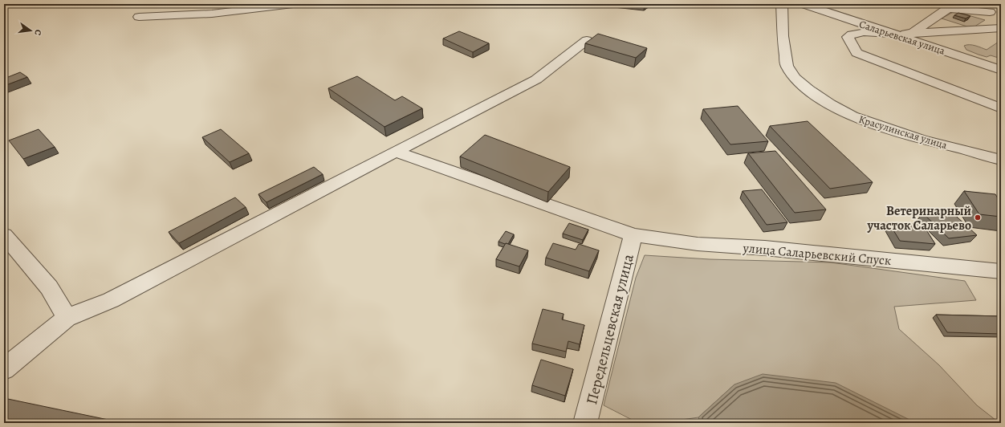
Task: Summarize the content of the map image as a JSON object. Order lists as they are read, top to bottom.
{
  "streets": {
    "street": [
      "Саларьевская улица",
      "Красулинская улица",
      "улица Саларьевский Спуск",
      "Передельцевская улица"
    ]
  },
  "crossings": [
    ["улица Саларьевский Спуск", "Передельцевская улица"]
  ],
  "places": ["Ветеринарный участок Саларьево"],
  "north": "right"
}
